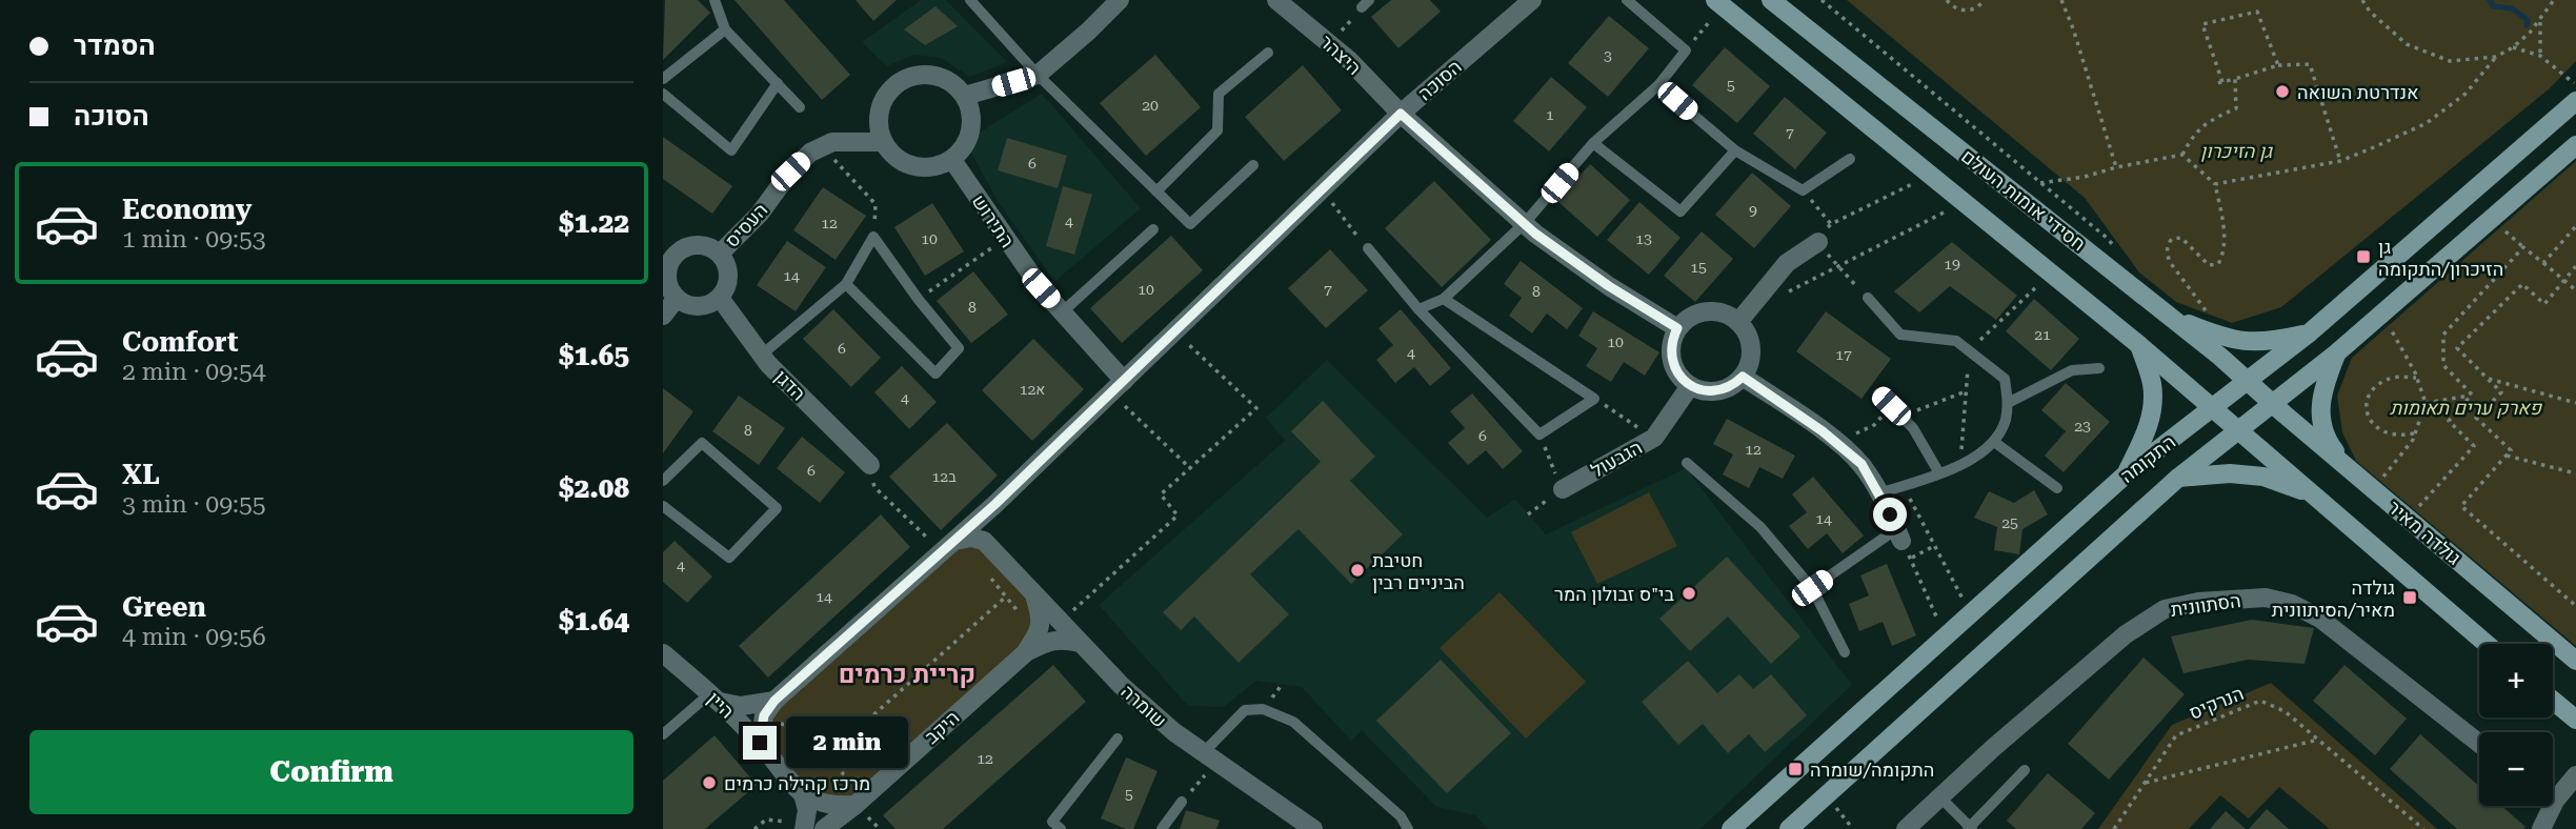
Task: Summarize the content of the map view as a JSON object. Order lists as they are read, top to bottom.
{
  "streets": {
    "street": [
      "היצהר",
      "הסוכה",
      "חסידי אומות העולם",
      "התירוש",
      "העסיס",
      "הדגן",
      "הגבעול",
      "התקומה",
      "גולדה מאיר",
      "הסתוונית",
      "היין",
      "שומרה",
      "היקב"
    ],
    "path": ["הנרקיס"]
  },
  "crossings": [
    ["היצהר", "הסוכה"],
    ["היצהר", "הגבעול"],
    ["הסוכה", "התירוש"],
    ["הסוכה", "היין"],
    ["הסוכה", "שומרה"],
    ["חסידי אומות העולם", "התקומה"],
    ["חסידי אומות העולם", "גולדה מאיר"],
    ["העסיס", "הדגן"],
    ["התקומה", "גולדה מאיר"],
    ["היין", "היקב"],
    ["שומרה", "היקב"]
  ],
  "districts": ["קריית כרמים"],
  "parks": ["גן הזיכרון", "פארק ערים תאומות"],
  "places": {
    "other": [
      "אנדרטת השואה",
      "חטיבת הביניים רבין",
      "בי\"ס זבולון המר",
      "מרכז קהילה כרמים"
    ],
    "transit": ["גן הזיכרון/התקומה", "גולדה מאיר/הסיתוונית", "התקומה/שומרה"]
  },
  "house_numbers": [
    "3",
    "5",
    "20",
    "1",
    "7",
    "6",
    "9",
    "4",
    "12",
    "10",
    "13",
    "19",
    "15",
    "14",
    "10",
    "7",
    "8",
    "8",
    "21",
    "10",
    "6",
    "4",
    "17",
    "12א",
    "4",
    "23",
    "8",
    "6",
    "12",
    "6",
    "12ב",
    "14",
    "25",
    "4",
    "14",
    "12",
    "5"
  ],
  "page": {
    "banner": ["הסמדר", "הסוכה"],
    "list": [
      {
        "name": "Economy",
        "note": "1 min · 09:53",
        "value": "$1.22"
      },
      {
        "name": "Comfort",
        "note": "2 min · 09:54",
        "value": "$1.65"
      },
      {
        "name": "XL",
        "note": "3 min · 09:55",
        "value": "$2.08"
      },
      {
        "name": "Green",
        "note": "4 min · 09:56",
        "value": "$1.64"
      }
    ],
    "map_buttons": ["+", "−"],
    "buttons": "Confirm",
    "bubble": "2 min"
  }
}
